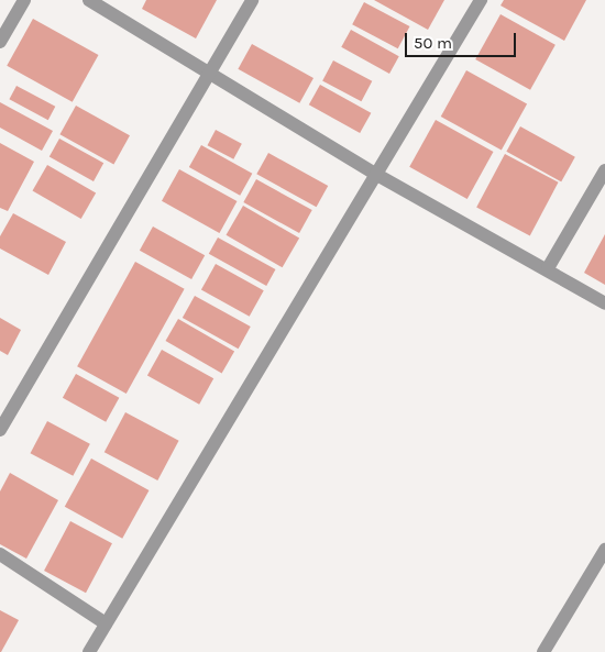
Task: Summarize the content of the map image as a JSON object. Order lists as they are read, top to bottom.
{
  "scale_bar": "50 m"
}
